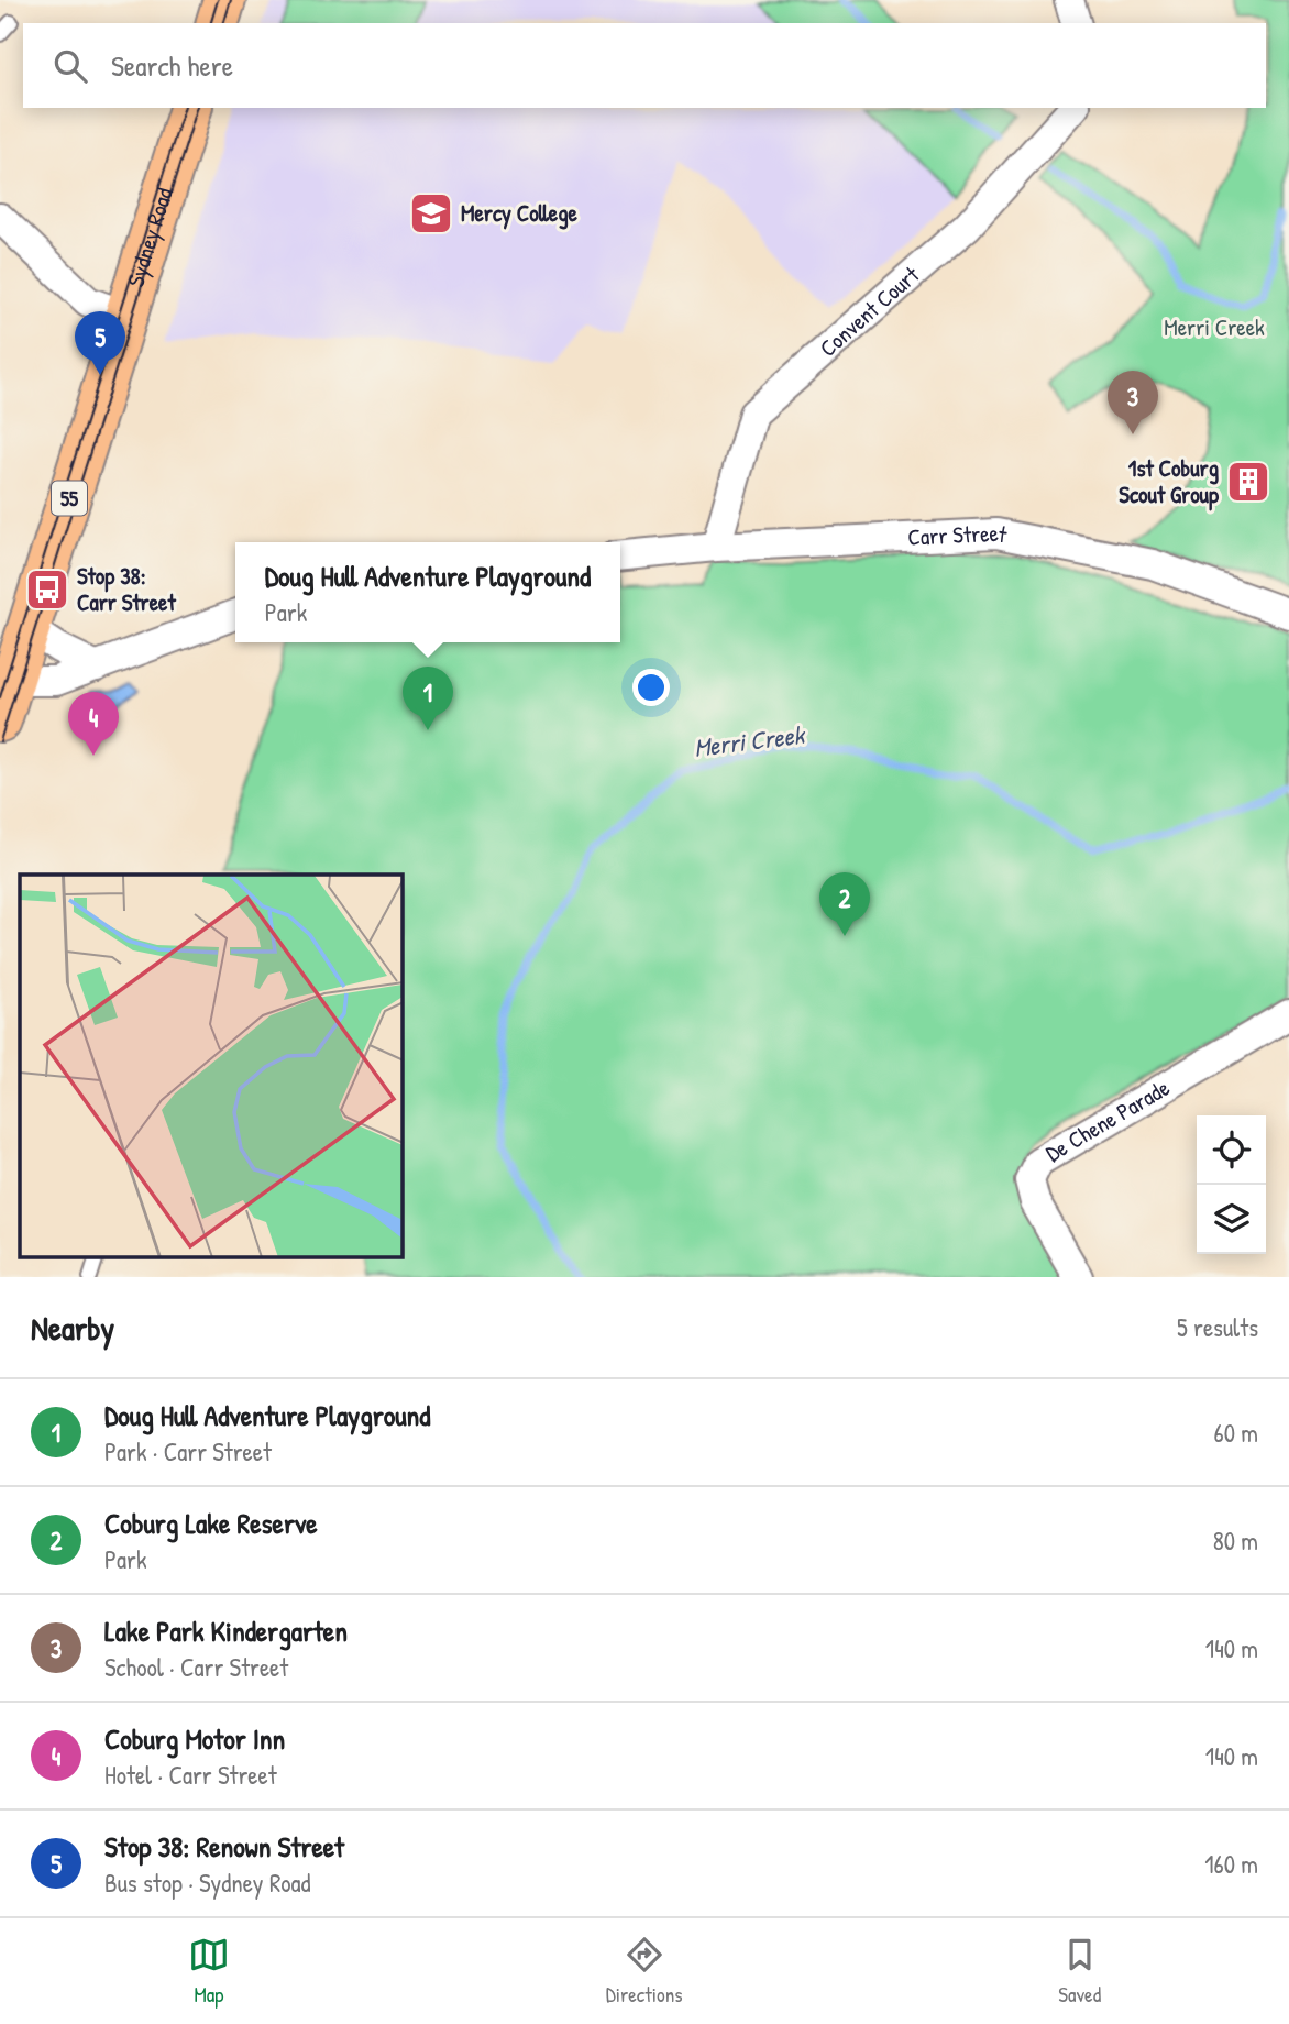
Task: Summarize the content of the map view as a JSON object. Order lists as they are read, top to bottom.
{
  "streets": {
    "highway": ["Sydney Road", "55"],
    "street": ["Convent Court", "Carr Street", "De Chene Parade"]
  },
  "crossings": [
    ["Convent Court", "Carr Street"]
  ],
  "water": ["Merri Creek"],
  "parks": ["Merri Creek"],
  "places": {
    "school or university": ["Mercy College"],
    "building": ["1st Coburg Scout Group"],
    "bus stop": ["Stop 38: Carr Street"]
  },
  "page": {
    "search": "Search here",
    "pins": [
      "5",
      "3",
      "1",
      "4",
      "2"
    ],
    "popup": ["Doug Hull Adventure Playground", "Park"],
    "heading": ["Nearby", "5 results"],
    "list": [
      {
        "mark": "1",
        "name": "Doug Hull Adventure Playground",
        "note": "Park · Carr Street",
        "value": "60 m"
      },
      {
        "mark": "2",
        "name": "Coburg Lake Reserve",
        "note": "Park",
        "value": "80 m"
      },
      {
        "mark": "3",
        "name": "Lake Park Kindergarten",
        "note": "School · Carr Street",
        "value": "140 m"
      },
      {
        "mark": "4",
        "name": "Coburg Motor Inn",
        "note": "Hotel · Carr Street",
        "value": "140 m"
      },
      {
        "mark": "5",
        "name": "Stop 38: Renown Street",
        "note": "Bus stop · Sydney Road",
        "value": "160 m"
      }
    ],
    "nav": ["Map", "Directions", "Saved"]
  }
}
